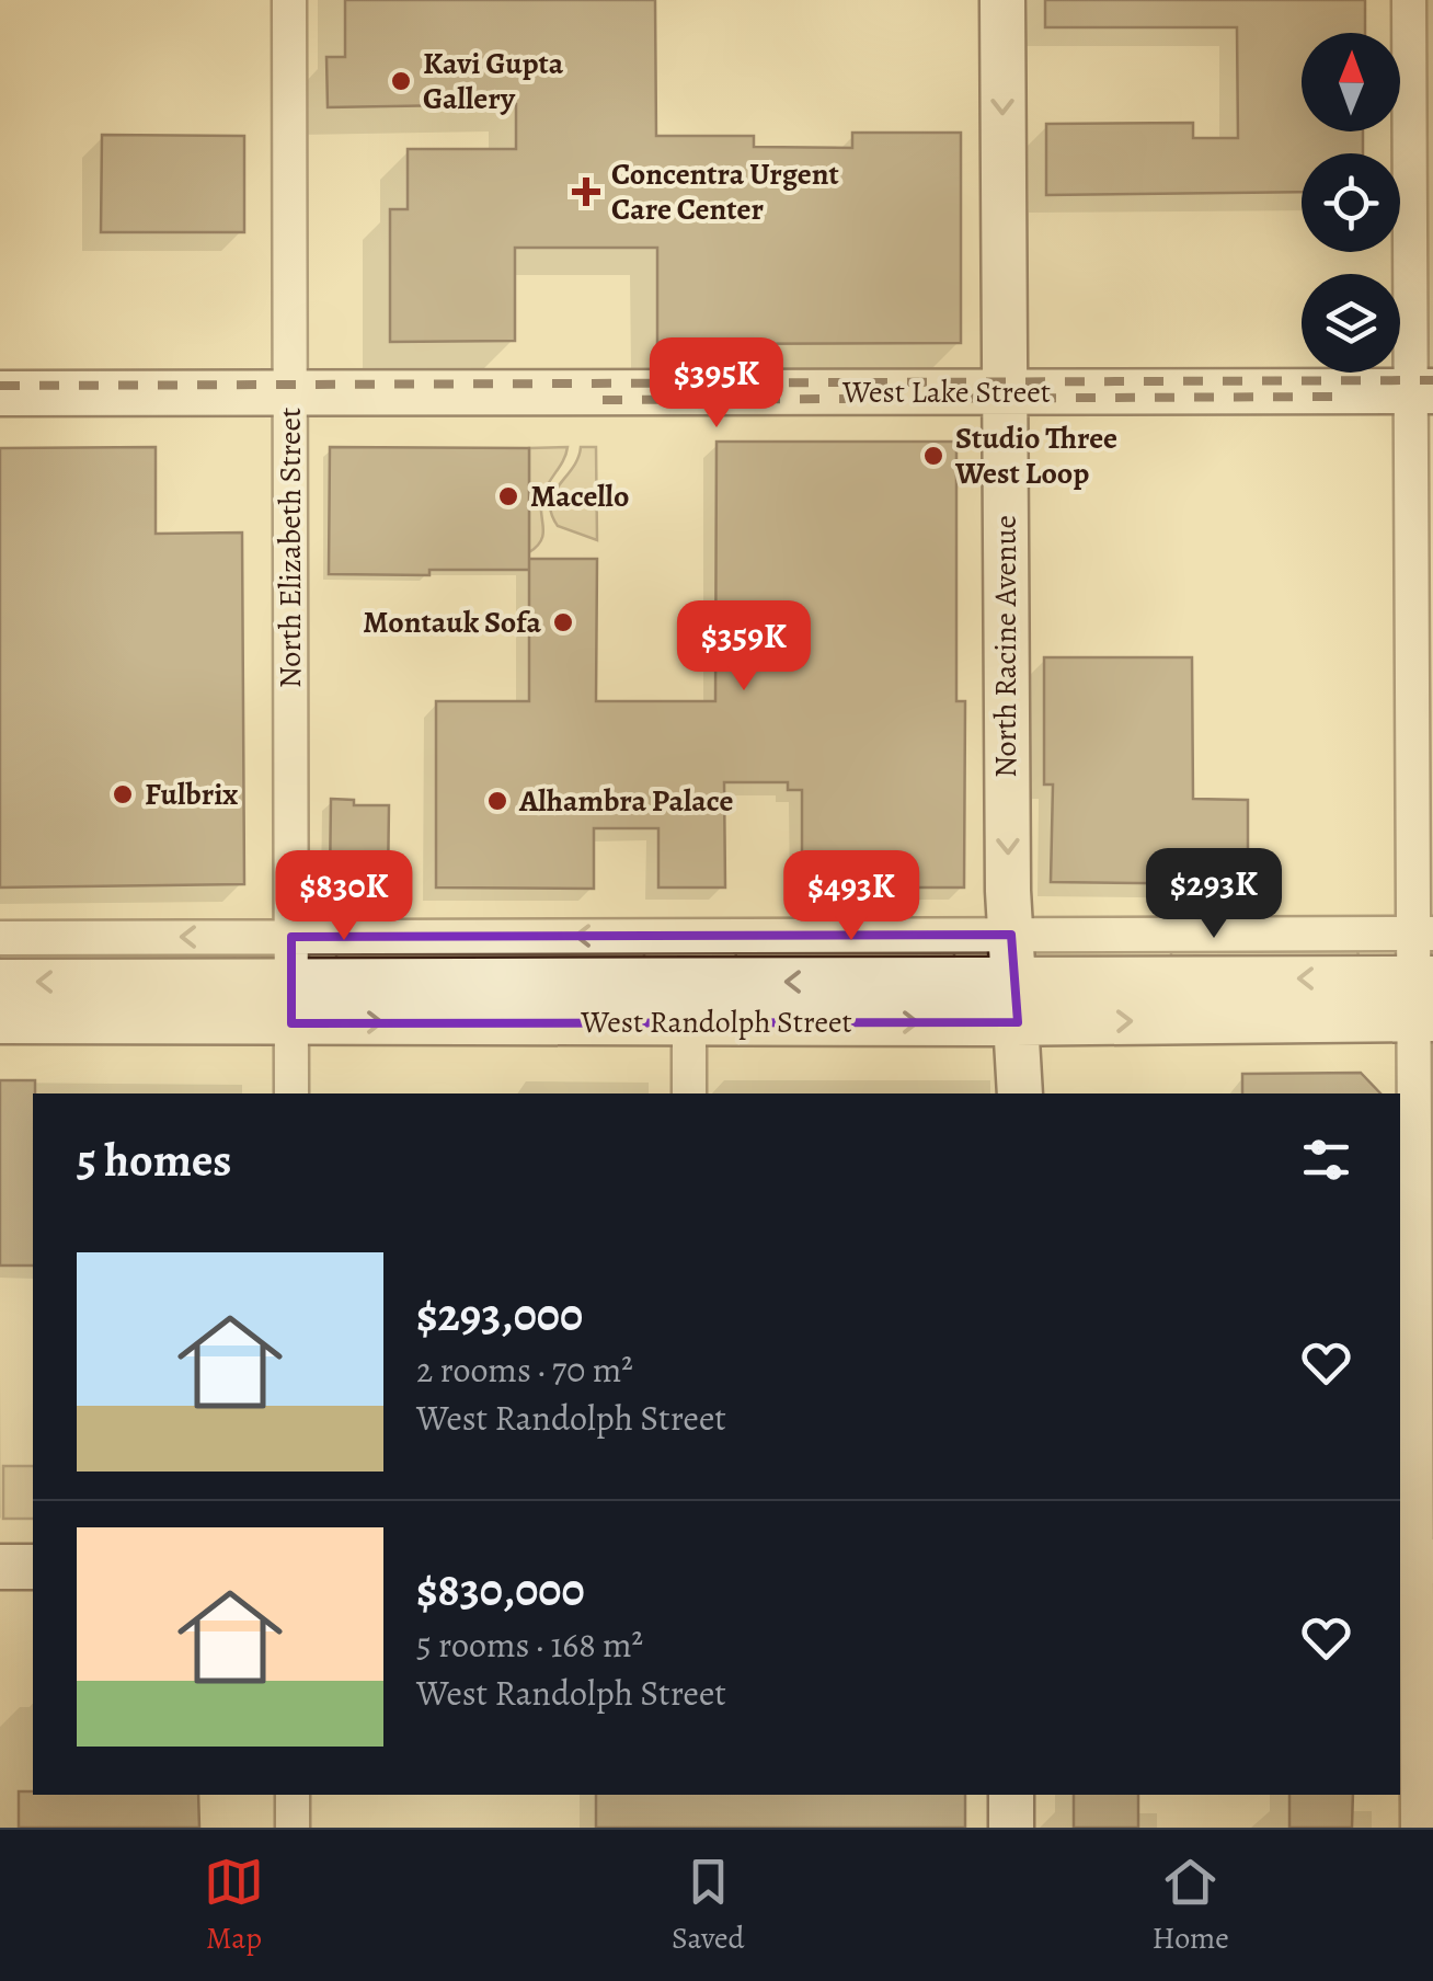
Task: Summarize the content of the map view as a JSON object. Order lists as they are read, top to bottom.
{
  "streets": {
    "street": [
      "West Lake Street",
      "North Elizabeth Street",
      "North Racine Avenue",
      "West Randolph Street"
    ]
  },
  "crossings": [
    ["West Lake Street", "North Elizabeth Street"],
    ["West Lake Street", "North Racine Avenue"],
    ["North Elizabeth Street", "West Randolph Street"],
    ["North Racine Avenue", "West Randolph Street"]
  ],
  "one_way": ["North Racine Avenue"],
  "places": {
    "other": [
      "Kavi Gupta Gallery",
      "Studio Three West Loop",
      "Macello",
      "Montauk Sofa",
      "Fulbrix",
      "Alhambra Palace"
    ],
    "health": ["Concentra Urgent Care Center"]
  },
  "north": "top",
  "page": {
    "price": [
      "$395K",
      "$359K",
      "$293K",
      "$830K",
      "$493K"
    ],
    "heading": "5 homes",
    "list": [
      {
        "name": "$293,000",
        "note": "2 rooms · 70 m² · West Randolph Street"
      },
      {
        "name": "$830,000",
        "note": "5 rooms · 168 m² · West Randolph Street"
      }
    ],
    "tabs": ["Map", "Saved", "Home"]
  }
}
